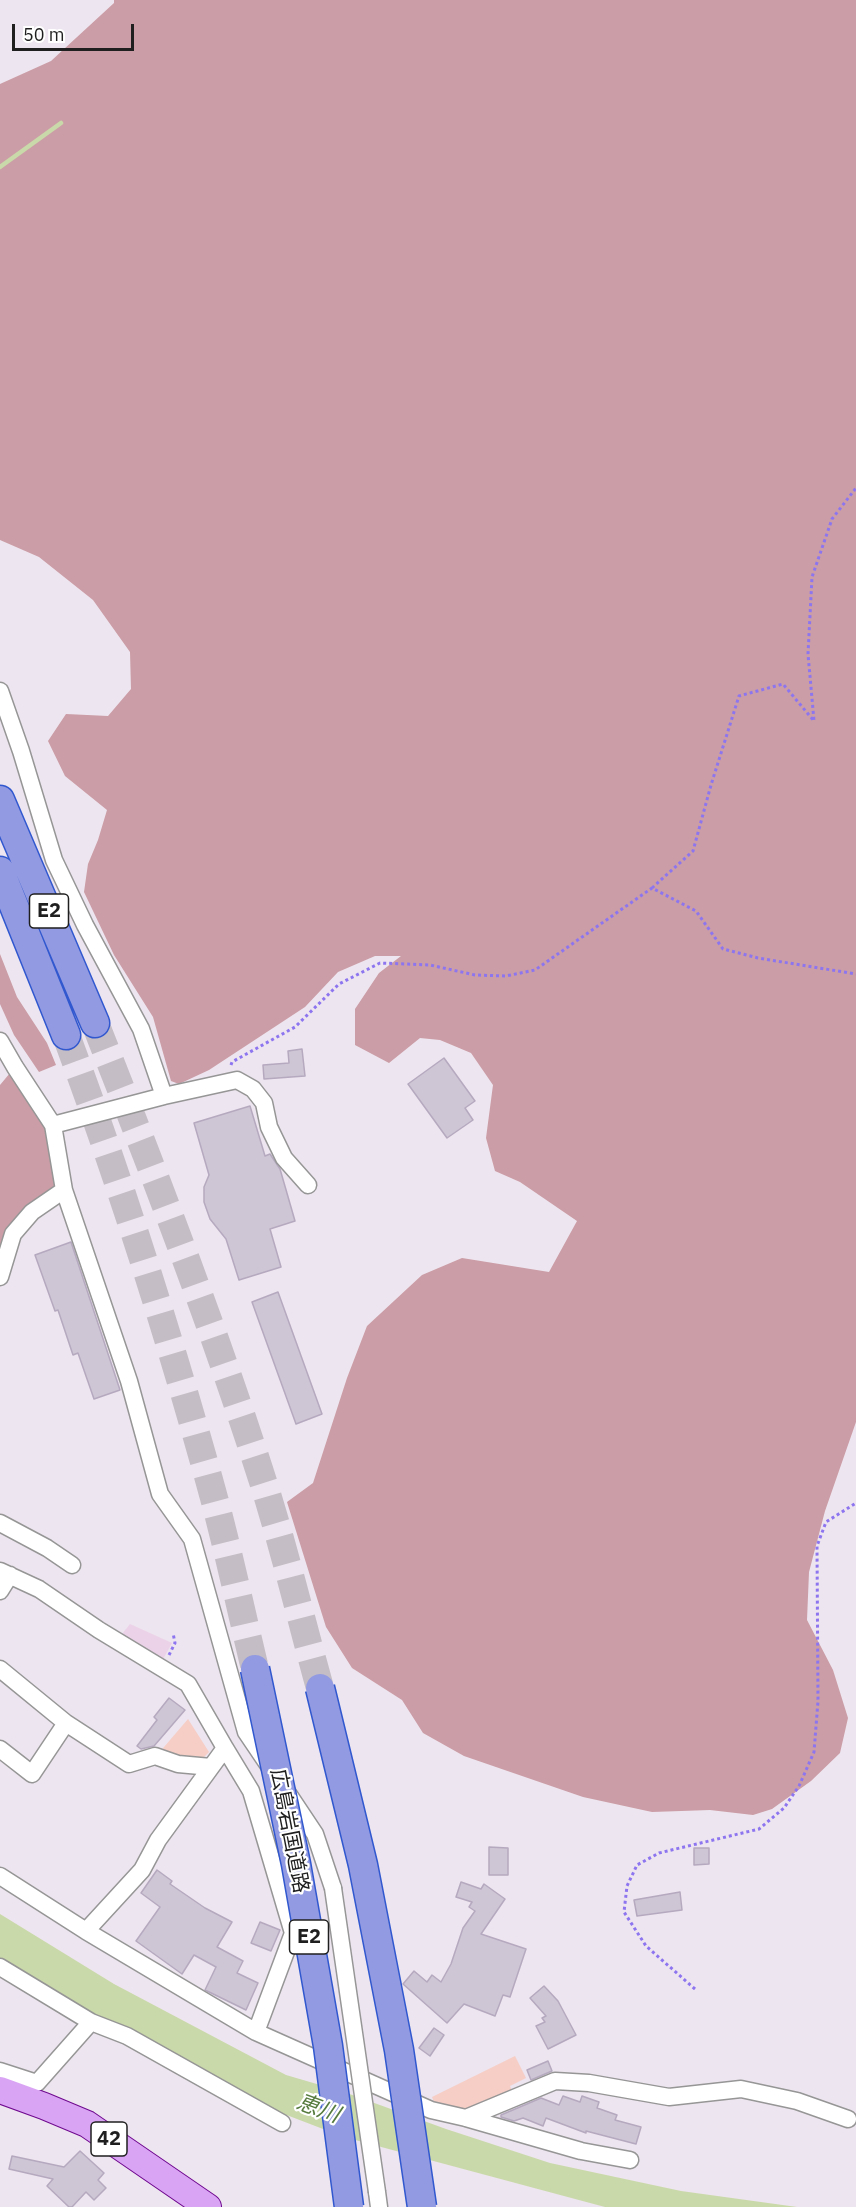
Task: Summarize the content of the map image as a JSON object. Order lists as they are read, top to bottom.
{
  "streets": {
    "highway": ["E2", "広島岩国道路"],
    "main road": ["42"]
  },
  "water": ["恵川"],
  "scale_bar": "50 m"
}
